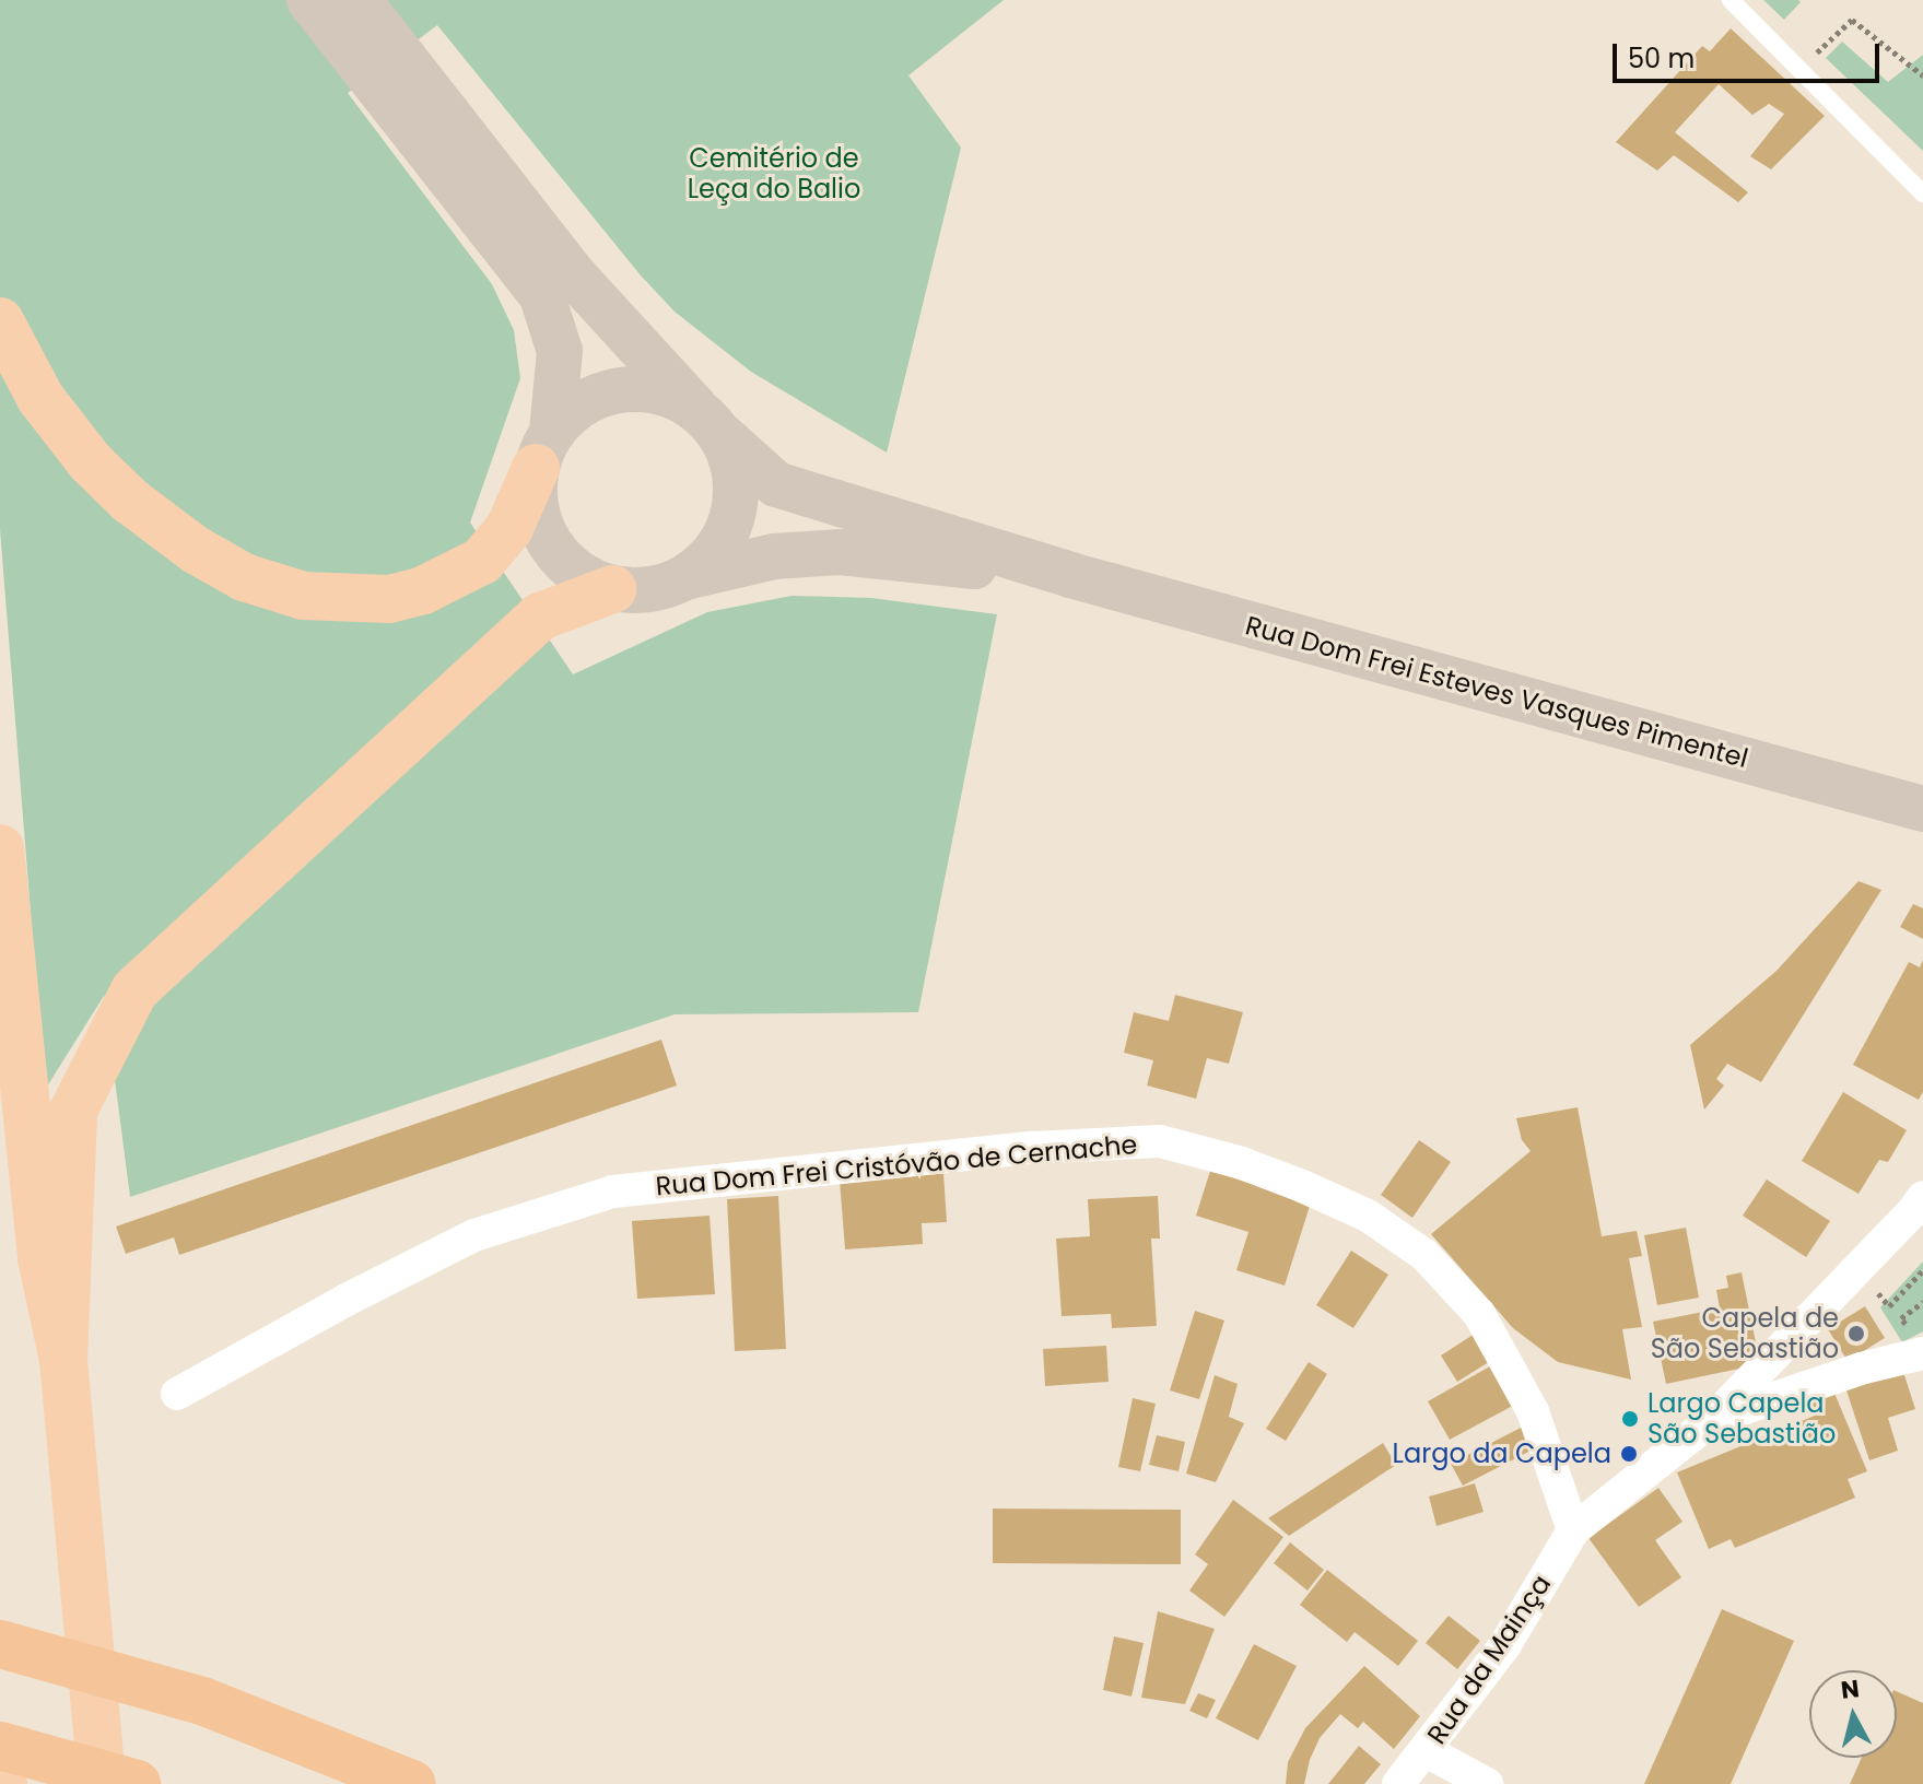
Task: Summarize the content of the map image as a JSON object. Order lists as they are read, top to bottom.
{
  "streets": {
    "main road": ["Rua Dom Frei Esteves Vasques Pimentel"],
    "street": ["Rua Dom Frei Cristóvão de Cernache", "Rua da Mainça"]
  },
  "crossings": [
    ["Rua Dom Frei Cristóvão de Cernache", "Rua da Mainça"]
  ],
  "parks": ["Cemitério de Leça do Balio"],
  "places": ["Capela de São Sebastião", "Largo Capela São Sebastião", "Largo da Capela"],
  "scale_bar": "50 m",
  "north": "top"
}
